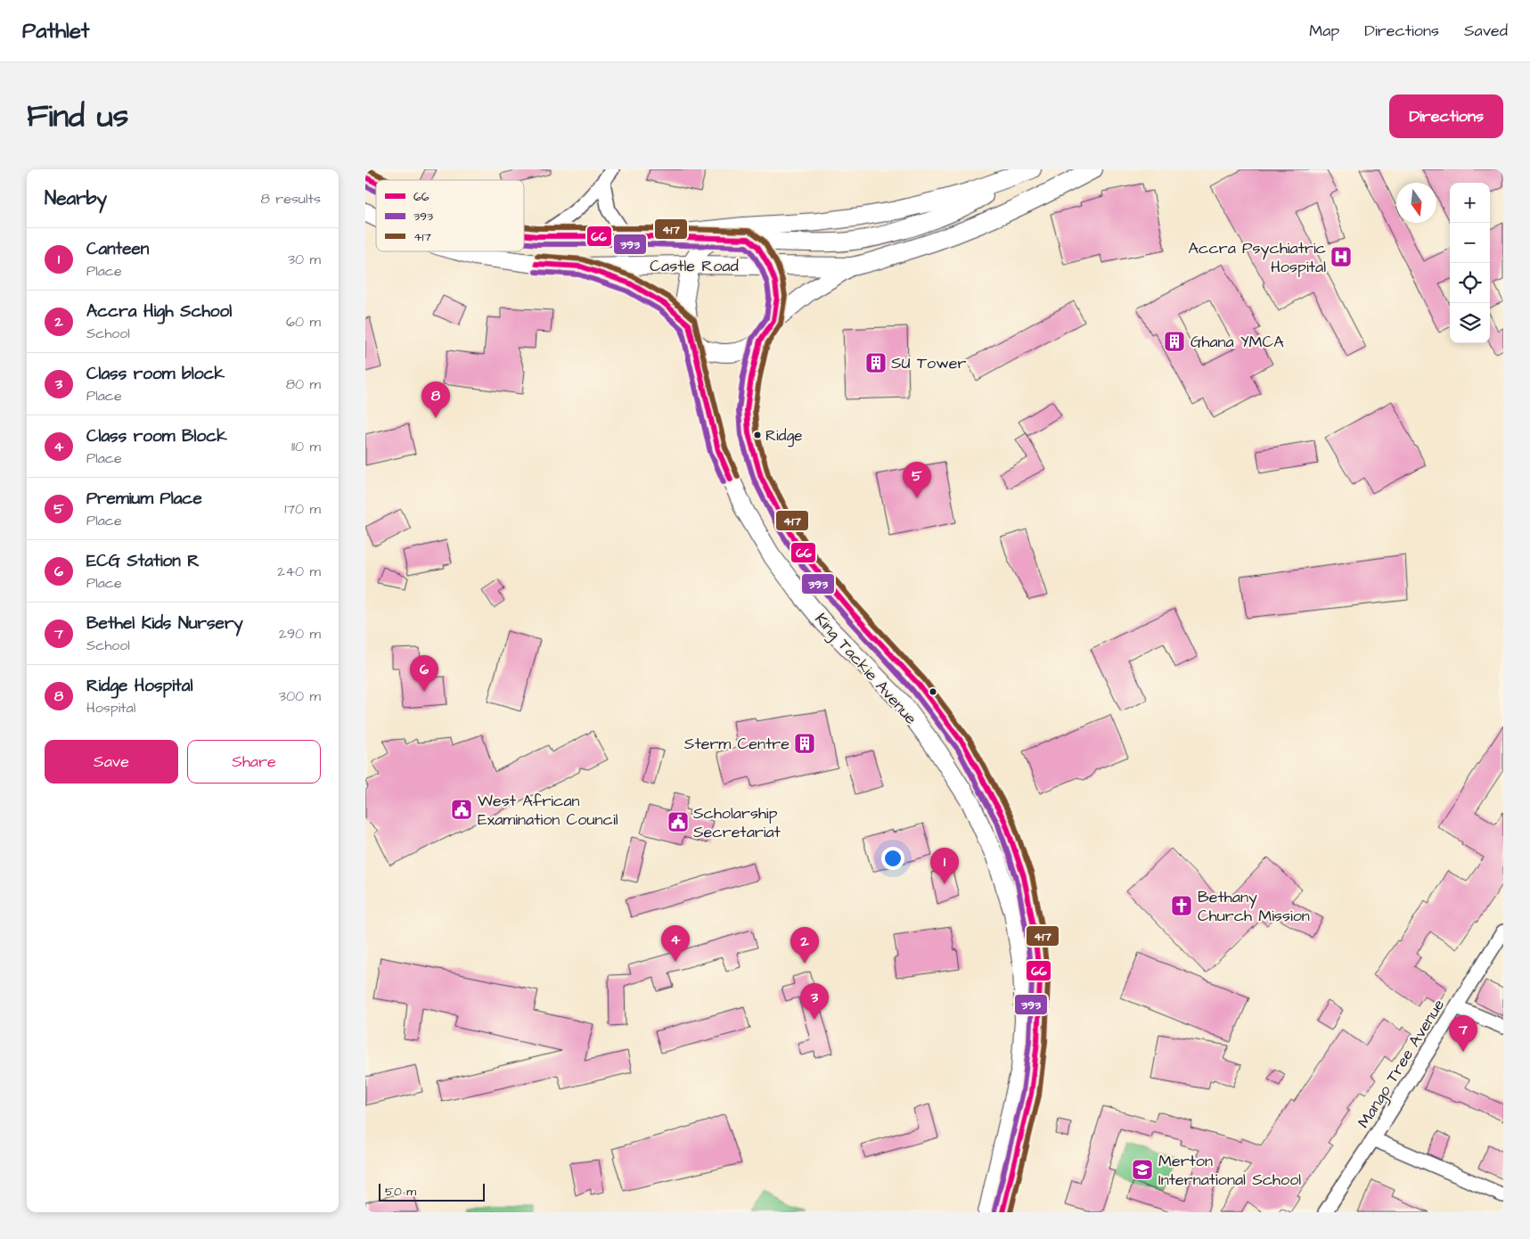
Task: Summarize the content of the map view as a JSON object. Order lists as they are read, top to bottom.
{
  "streets": {
    "main road": ["Castle Road", "King Tackie Avenue"],
    "street": ["Mango Tree Avenue"]
  },
  "crossings": [
    ["Castle Road", "King Tackie Avenue"]
  ],
  "places": {
    "hospital": ["Accra Psychiatric Hospital"],
    "building": ["Ghana YMCA", "SU Tower", "Sterm Centre"],
    "other": ["Ridge"],
    "public building": ["West African Examination Council", "Scholarship Secretariat"],
    "church": ["Bethany Church Mission"],
    "school or university": ["Merton International School"]
  },
  "lines": ["transit line 417", "transit line 66", "transit line 393"],
  "legend": ["66", "393", "417"],
  "scale_bar": "50 m",
  "north": "bottom",
  "page": {
    "header": "Pathlet",
    "nav": ["Map", "Directions", "Saved"],
    "title": "Find us",
    "buttons": [
      "Directions",
      ["Save", "Share"]
    ],
    "heading": ["Nearby", "8 results"],
    "map_buttons": ["+", "−"],
    "list": [
      {
        "mark": "1",
        "name": "Canteen",
        "note": "Place",
        "value": "30 m"
      },
      {
        "mark": "2",
        "name": "Accra High School",
        "note": "School",
        "value": "60 m"
      },
      {
        "mark": "3",
        "name": "Class room block",
        "note": "Place",
        "value": "80 m"
      },
      {
        "mark": "4",
        "name": "Class room Block",
        "note": "Place",
        "value": "110 m"
      },
      {
        "mark": "5",
        "name": "Premium Place",
        "note": "Place",
        "value": "170 m"
      },
      {
        "mark": "6",
        "name": "ECG Station R",
        "note": "Place",
        "value": "240 m"
      },
      {
        "mark": "7",
        "name": "Bethel Kids Nursery",
        "note": "School",
        "value": "290 m"
      },
      {
        "mark": "8",
        "name": "Ridge Hospital",
        "note": "Hospital",
        "value": "300 m"
      }
    ],
    "pins": [
      "8",
      "5",
      "6",
      "1",
      "4",
      "2",
      "3",
      "7"
    ],
    "scale": "50 m"
  }
}
